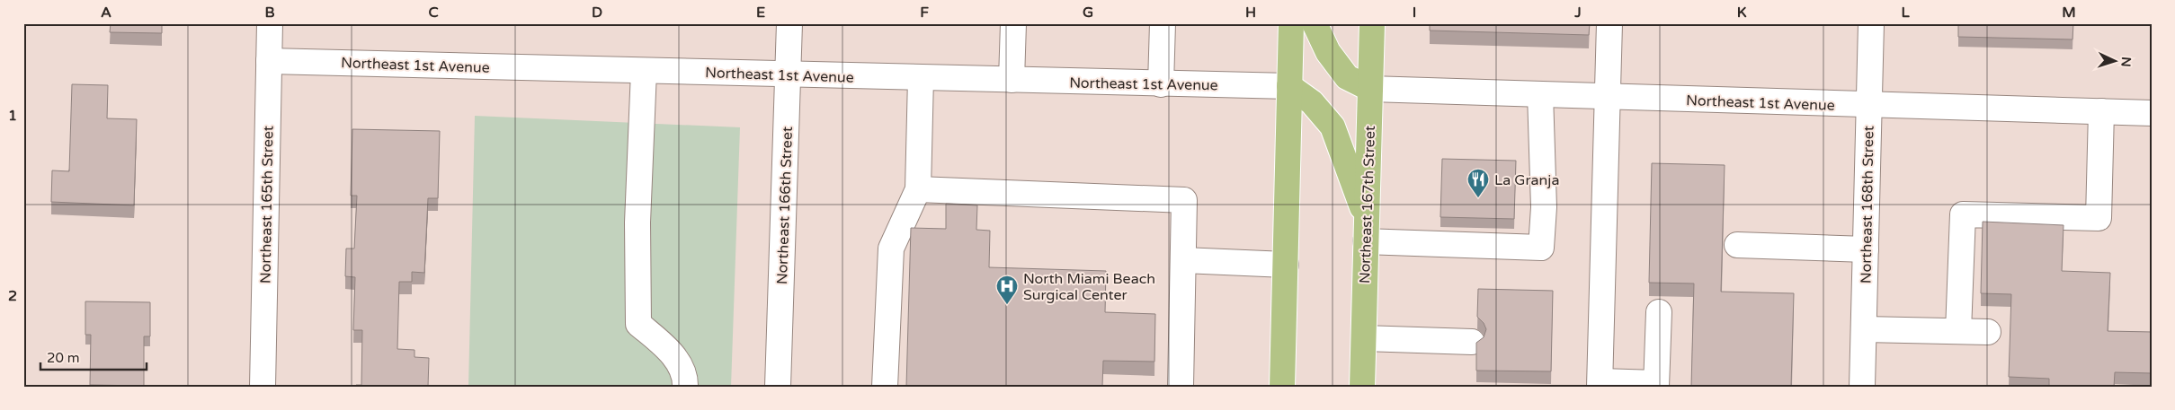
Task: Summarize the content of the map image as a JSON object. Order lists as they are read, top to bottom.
{
  "streets": {
    "main road": ["Northeast 167th Street"],
    "street": [
      "Northeast 1st Avenue",
      "Northeast 165th Street",
      "Northeast 168th Street",
      "Northeast 166th Street"
    ]
  },
  "crossings": [
    ["Northeast 1st Avenue", "Northeast 165th Street"],
    ["Northeast 1st Avenue", "Northeast 167th Street"],
    ["Northeast 1st Avenue", "Northeast 168th Street"],
    ["Northeast 1st Avenue", "Northeast 166th Street"]
  ],
  "places": {
    "restaurant": ["La Granja"],
    "hospital": ["North Miami Beach Surgical Center"]
  },
  "scale_bar": "20 m",
  "north": "right",
  "grid": {
    "columns": [
      "A",
      "B",
      "C",
      "D",
      "E",
      "F",
      "G",
      "H",
      "I",
      "J",
      "K",
      "L",
      "M"
    ],
    "rows": ["1", "2"]
  }
}
